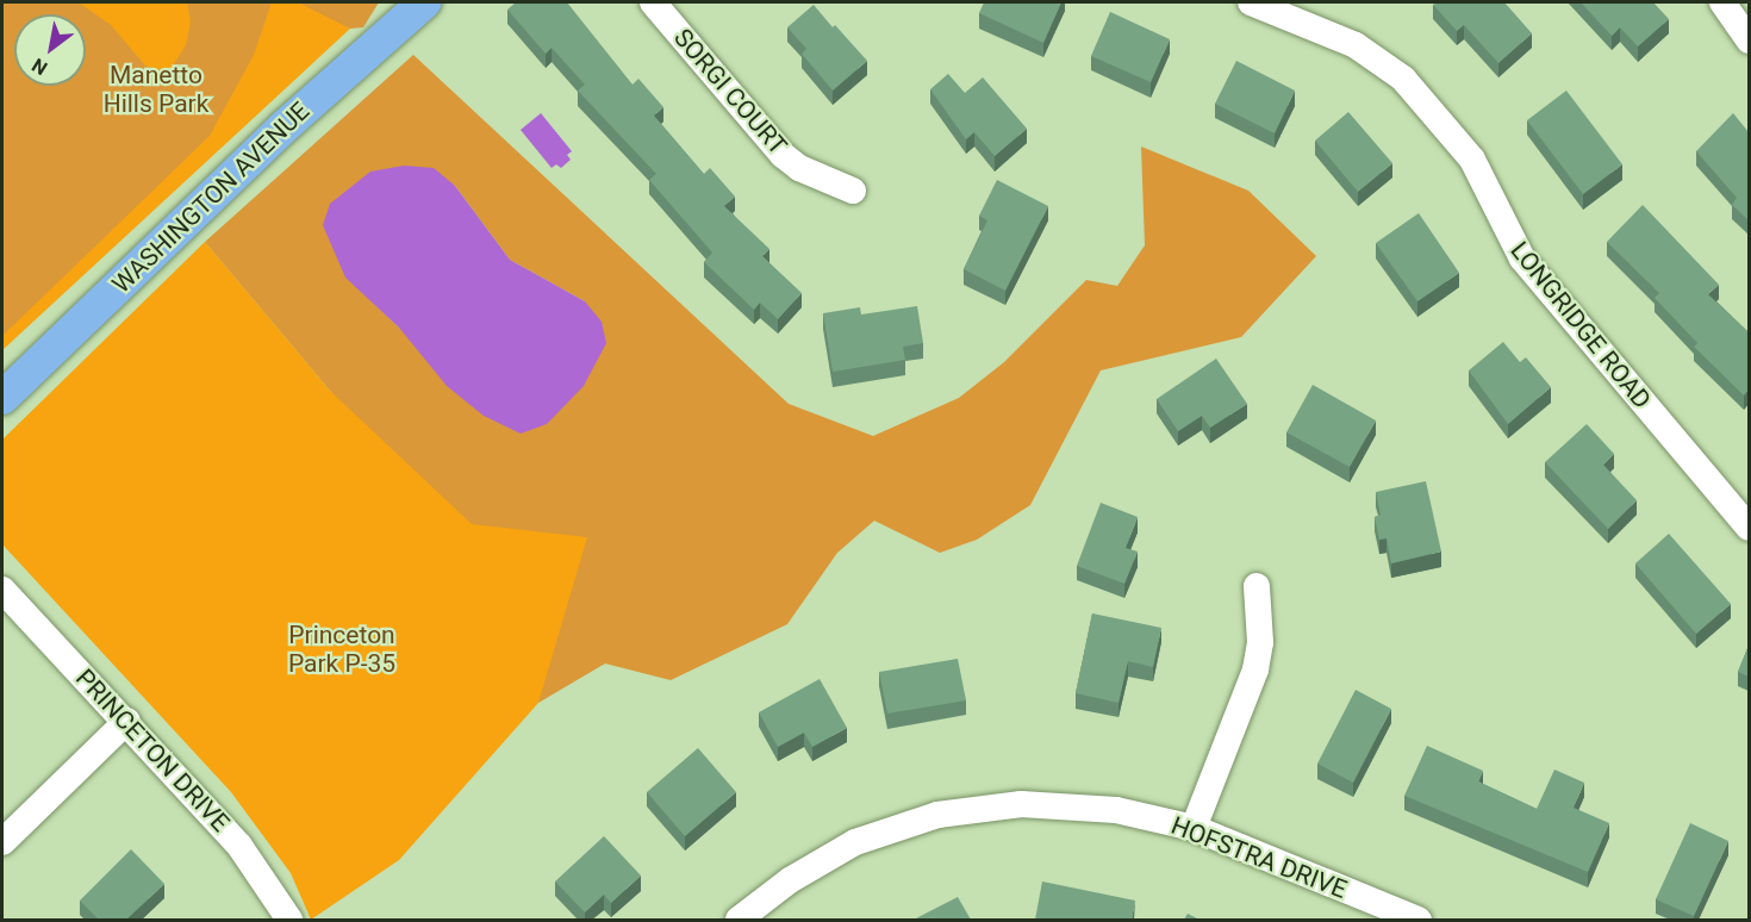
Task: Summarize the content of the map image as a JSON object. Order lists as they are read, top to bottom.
{
  "streets": {
    "main road": ["WASHINGTON AVENUE"],
    "street": [
      "SORGI COURT",
      "LONGRIDGE ROAD",
      "PRINCETON DRIVE",
      "HOFSTRA DRIVE"
    ]
  },
  "parks": ["Manetto Hills Park", "Princeton Park P-35"],
  "north": "bottom left"
}
